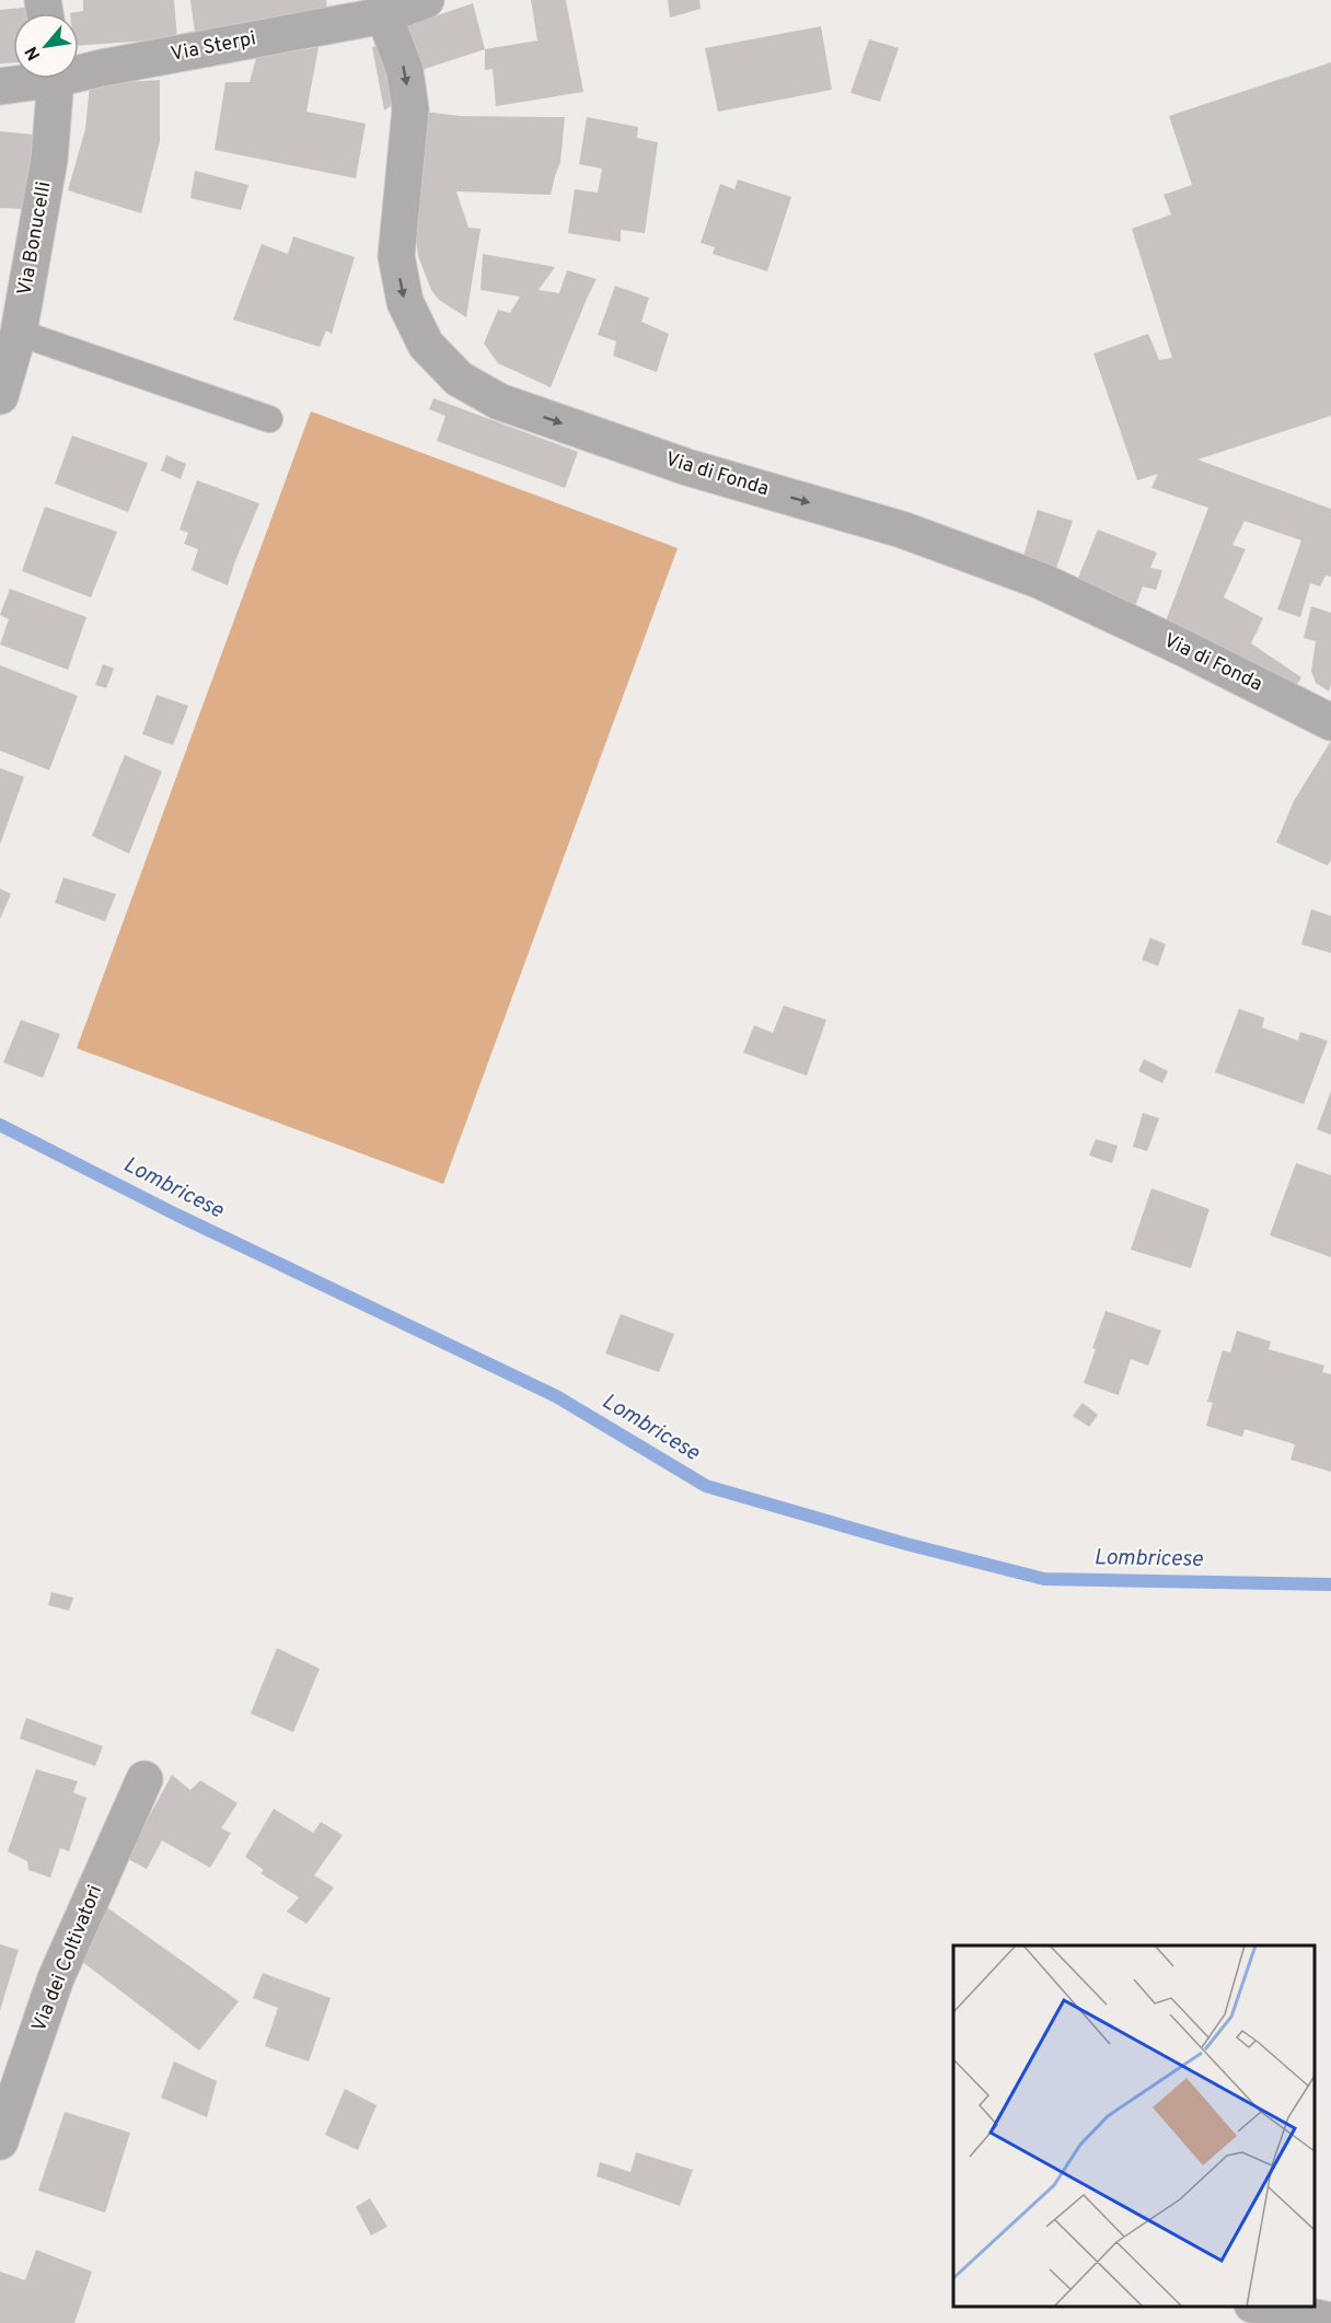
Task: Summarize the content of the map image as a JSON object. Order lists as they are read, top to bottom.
{
  "streets": {
    "street": [
      "Via Sterpi",
      "Via Bonucelli",
      "Via di Fonda",
      "Via dei Coltivatori"
    ]
  },
  "crossings": [
    ["Via Sterpi", "Via di Fonda"]
  ],
  "one_way": ["Via di Fonda"],
  "water": ["Lombricese"],
  "north": "bottom left"
}
